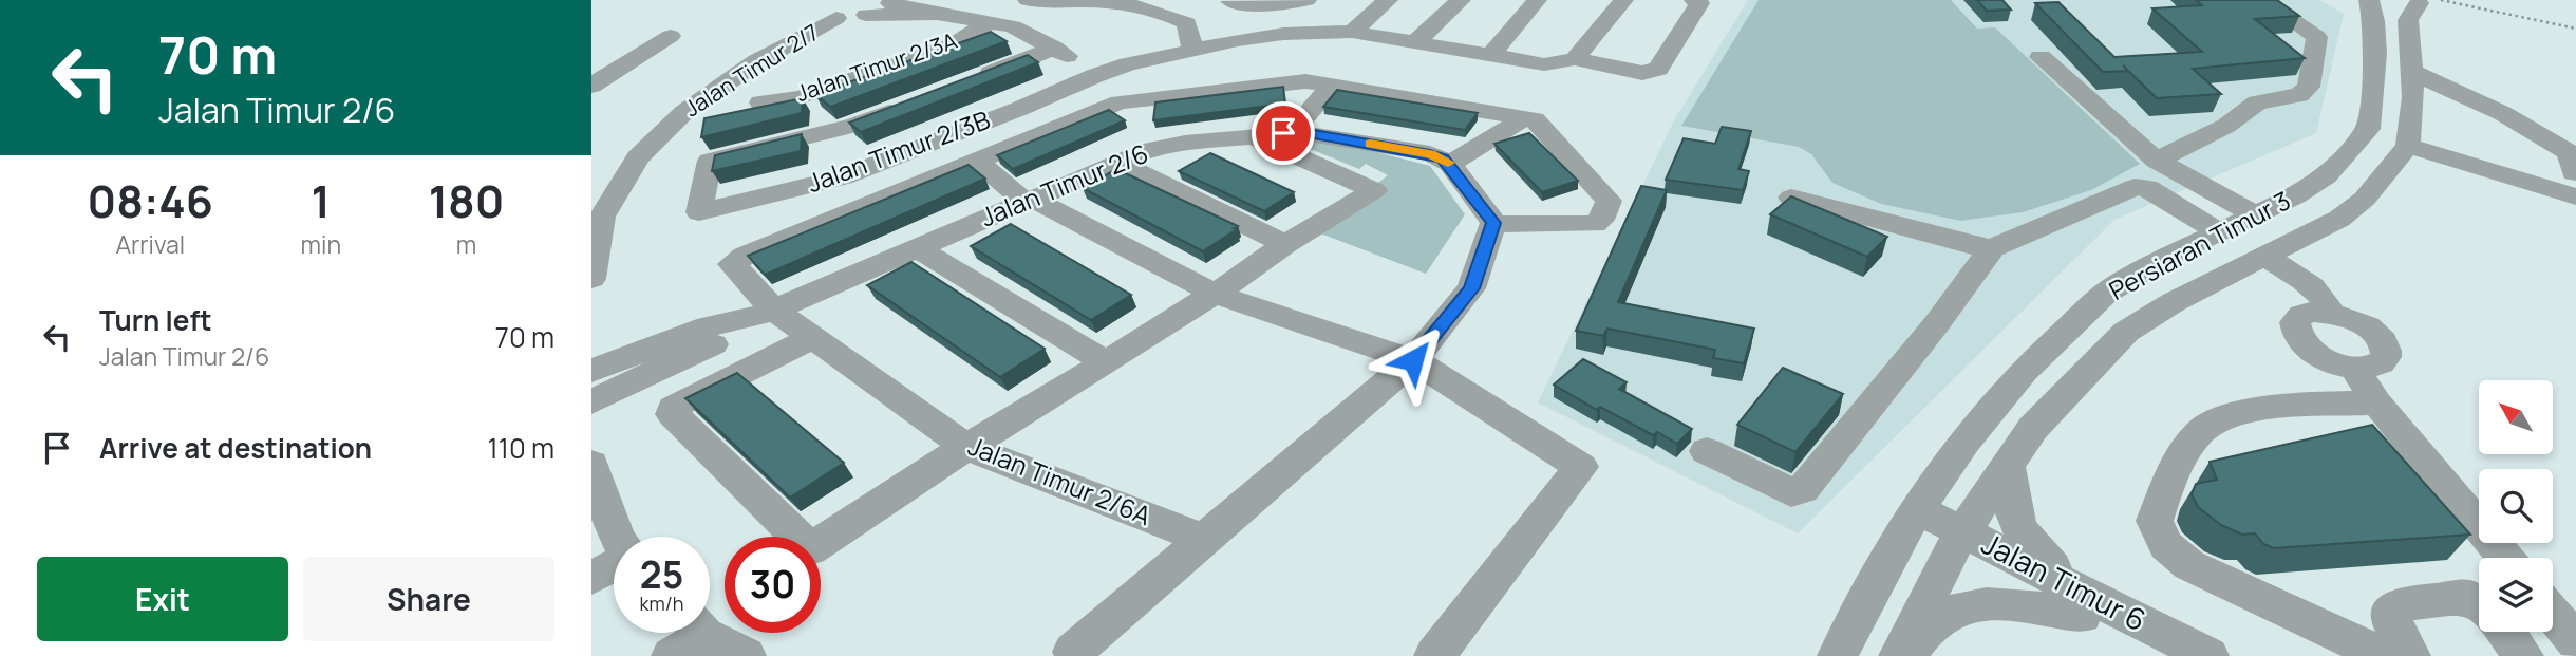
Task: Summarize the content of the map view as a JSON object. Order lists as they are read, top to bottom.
{
  "streets": {
    "street": [
      "Jalan Timur 2/3A",
      "Jalan Timur 2/7",
      "Jalan Timur 2/3B",
      "Jalan Timur 2/6",
      "Persiaran Timur 3",
      "Jalan Timur 2/6A",
      "Jalan Timur 6"
    ]
  },
  "crossings": [
    ["Jalan Timur 2/6", "Jalan Timur 2/6A"],
    ["Persiaran Timur 3", "Jalan Timur 6"]
  ],
  "north": "top left",
  "page": {
    "turn": ["70 m", "Jalan Timur 2/6"],
    "eta": [
      "08:46",
      "Arrival",
      "1",
      "min",
      "180",
      "m"
    ],
    "list": [
      {
        "name": "Turn left",
        "note": "Jalan Timur 2/6",
        "value": "70 m"
      },
      {
        "name": "Arrive at destination",
        "value": "110 m"
      }
    ],
    "speed": "25 km/h",
    "limit": "30",
    "buttons": ["Exit", "Share"]
  }
}
